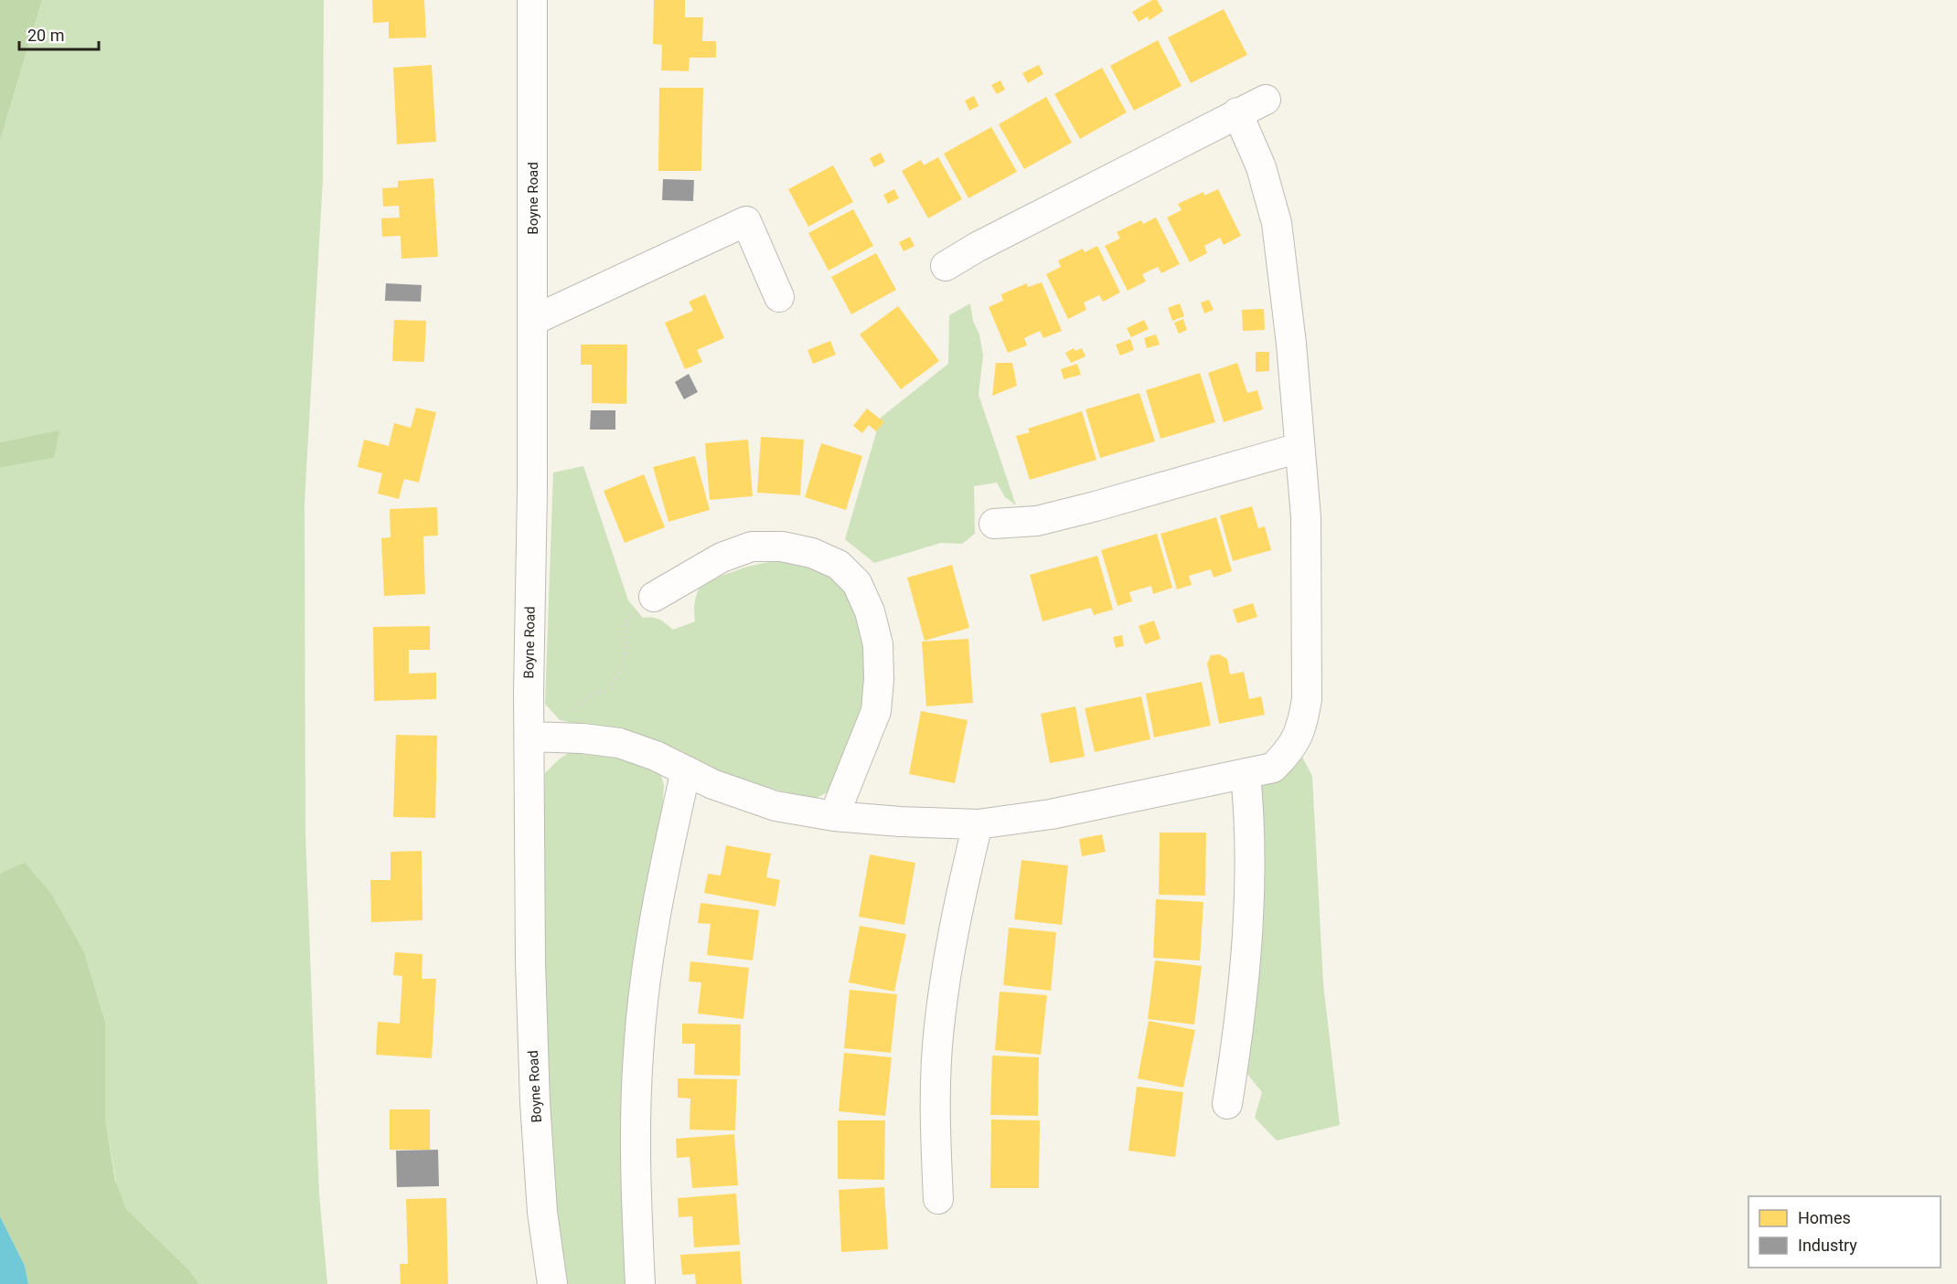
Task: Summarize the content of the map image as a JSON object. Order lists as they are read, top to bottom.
{
  "streets": {
    "street": ["Boyne Road"]
  },
  "legend": ["Homes", "Industry"],
  "scale_bar": "20 m"
}
